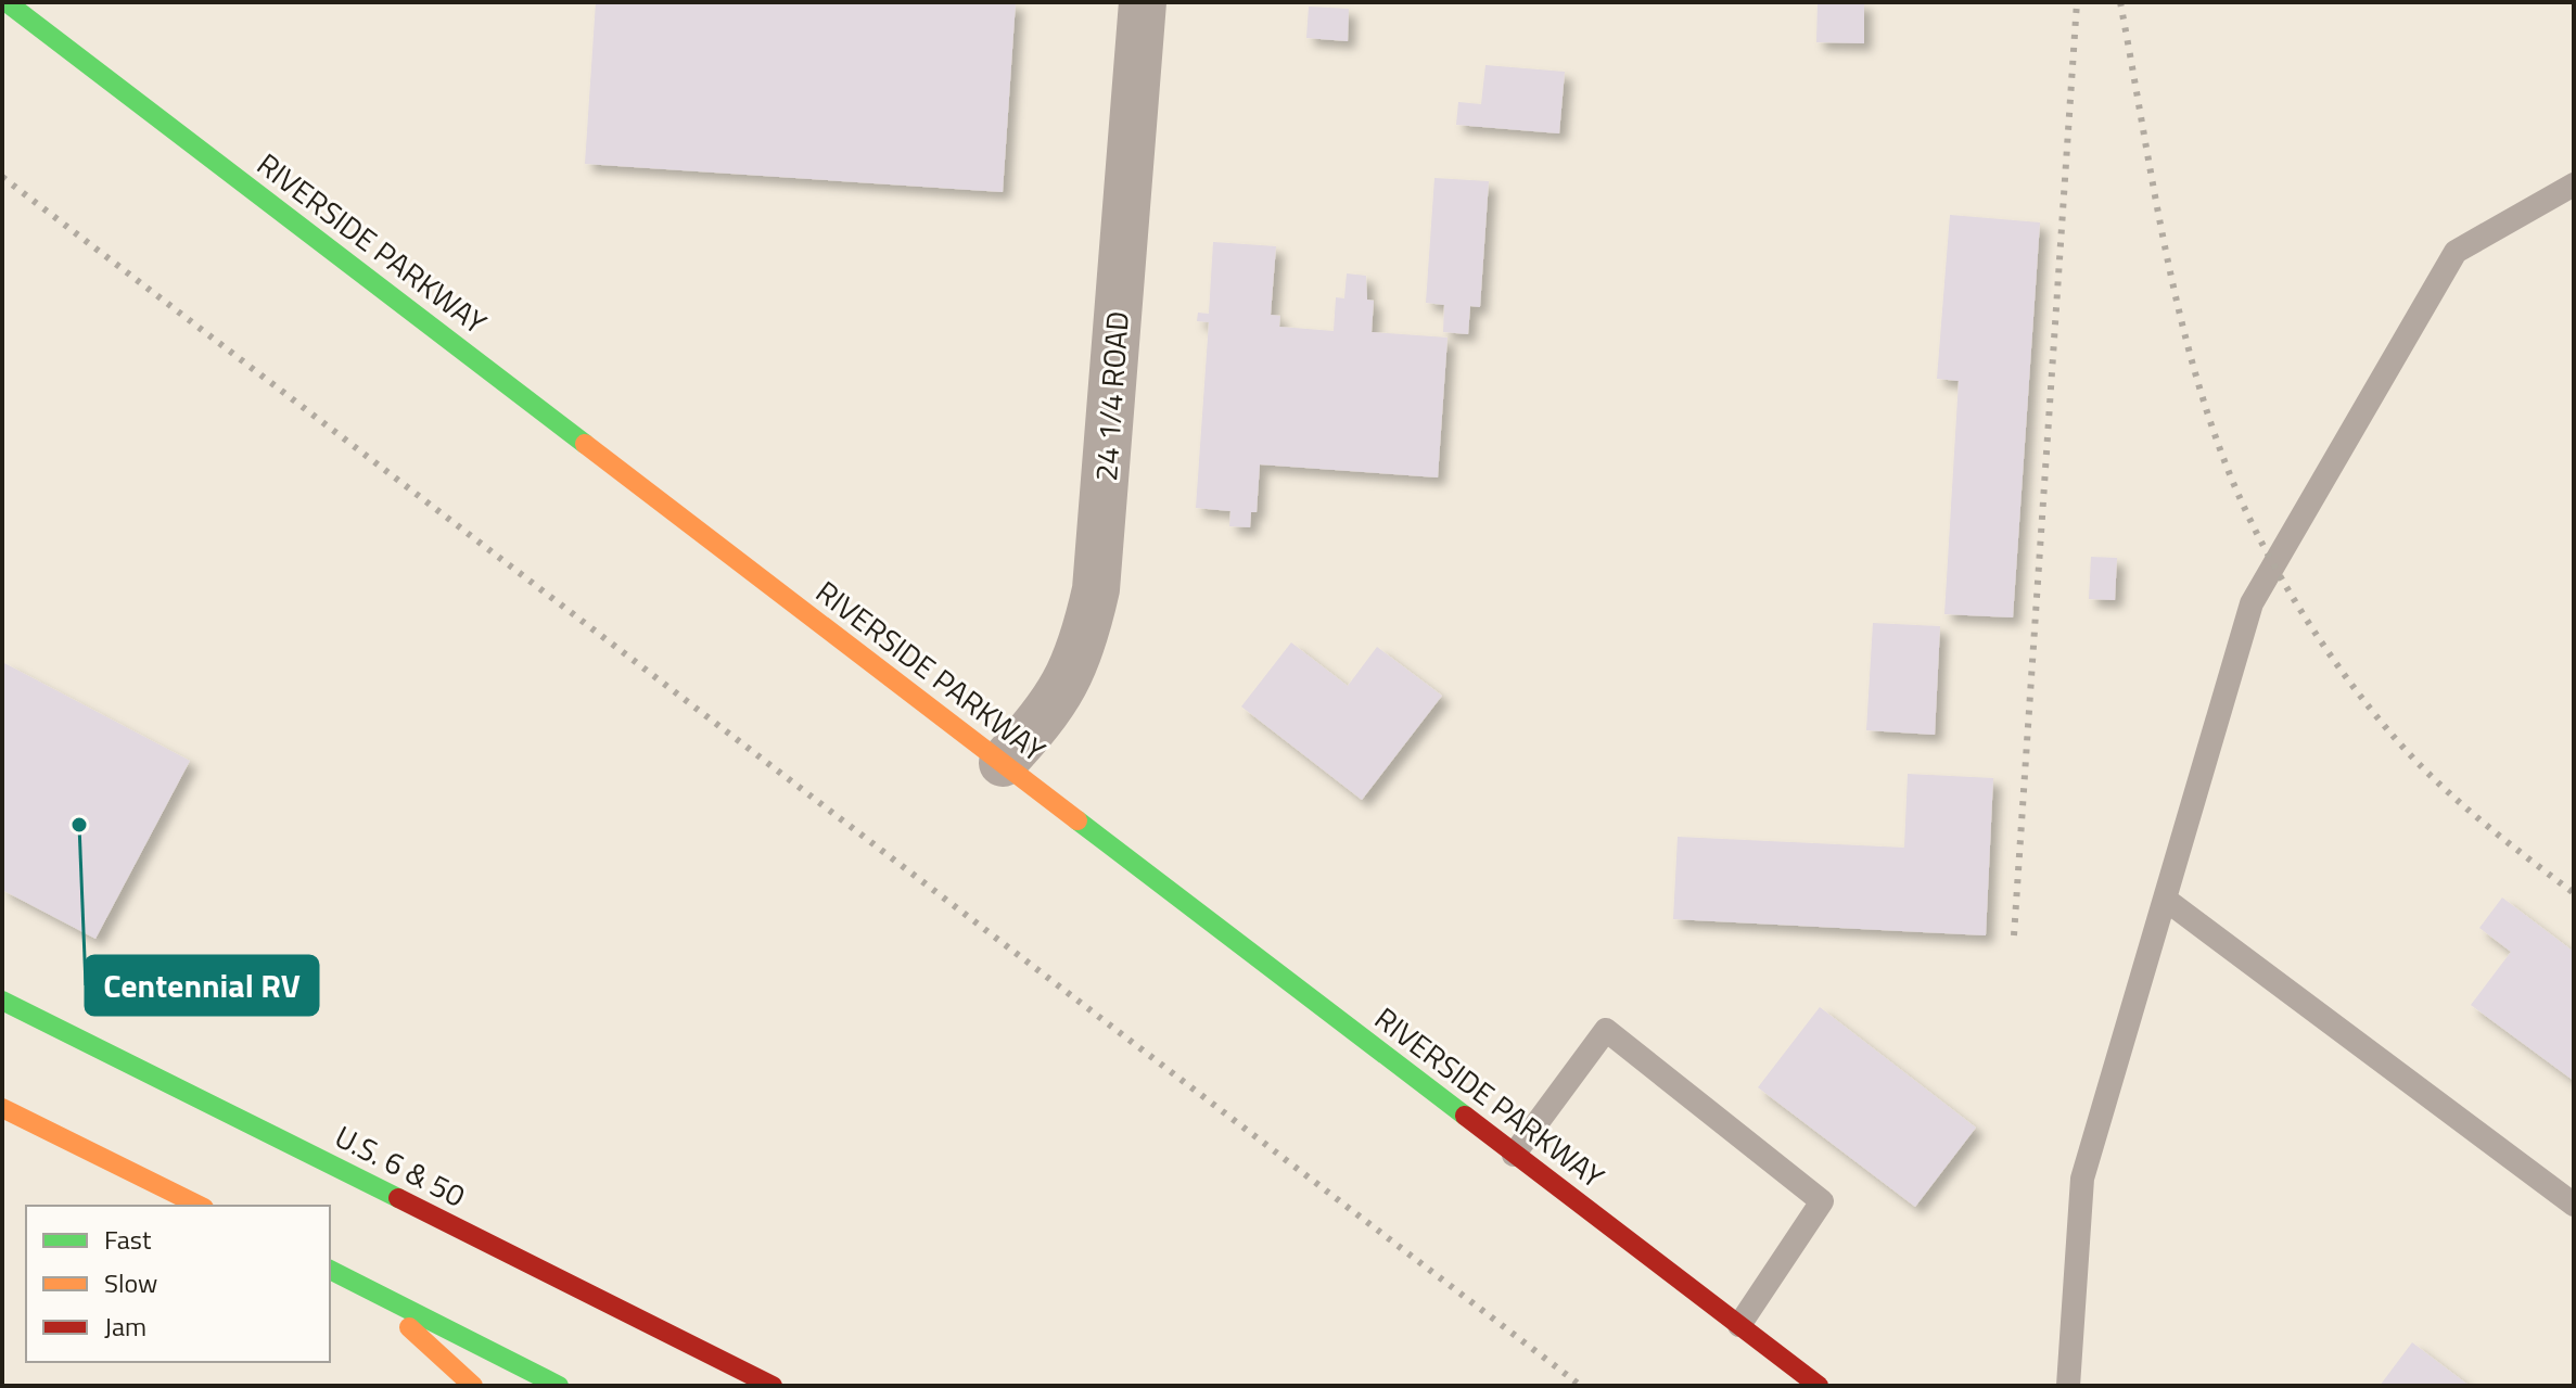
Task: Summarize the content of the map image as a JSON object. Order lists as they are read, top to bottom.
{
  "streets": {
    "main road": ["RIVERSIDE PARKWAY", "U.S. 6 & 50"],
    "street": ["24 1/4 ROAD"]
  },
  "crossings": [
    ["RIVERSIDE PARKWAY", "24 1/4 ROAD"]
  ],
  "places": ["Centennial RV"],
  "legend": ["Fast", "Slow", "Jam"]
}
